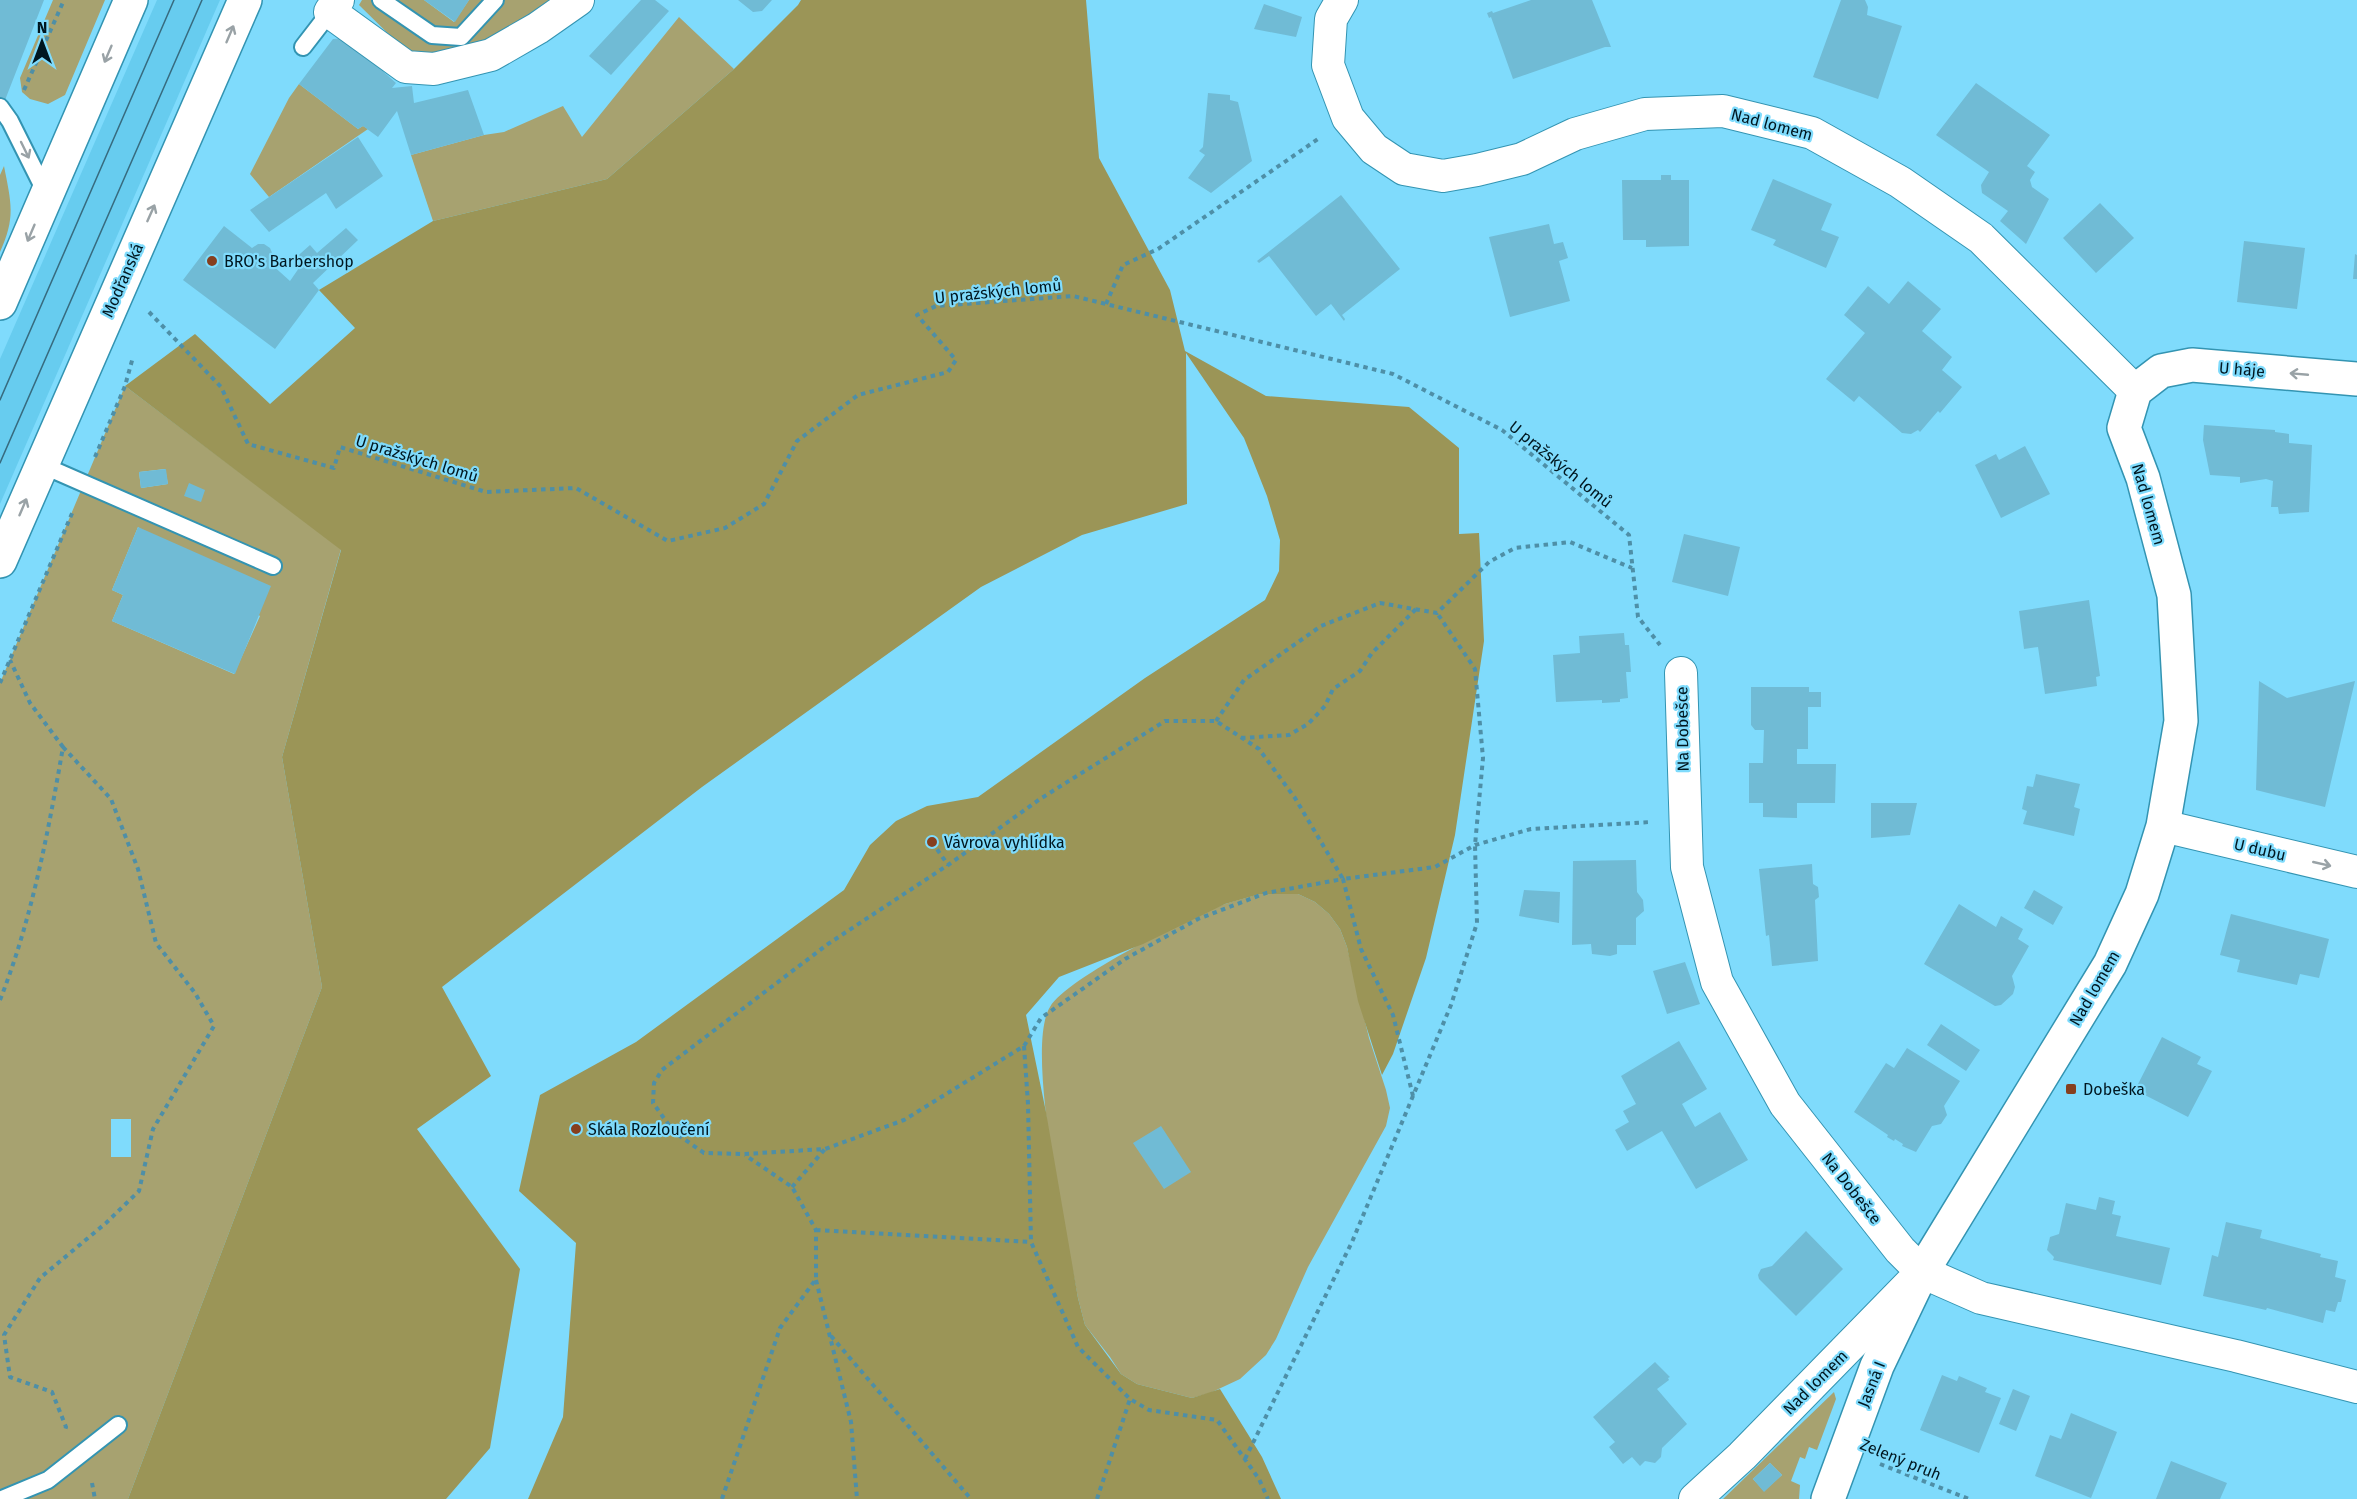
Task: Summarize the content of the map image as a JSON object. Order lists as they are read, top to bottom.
{
  "streets": {
    "street": [
      "Nad lomem",
      "Modřanská",
      "U háje",
      "Na Dobešce",
      "U dubu",
      "Jasná I"
    ],
    "path": ["U pražských lomů", "Zelený pruh"]
  },
  "crossings": [
    ["Nad lomem", "U háje"],
    ["Nad lomem", "Na Dobešce"],
    ["Nad lomem", "U dubu"],
    ["Nad lomem", "Jasná I"],
    ["U pražských lomů", "Na Dobešce"],
    ["Na Dobešce", "Jasná I"],
    ["Jasná I", "Zelený pruh"]
  ],
  "one_way": ["U háje", "U dubu"],
  "places": {
    "other": ["BRO's Barbershop", "Vávrova vyhlídka", "Skála Rozloučení"],
    "transit": ["Dobeška"]
  },
  "north": "top"
}
